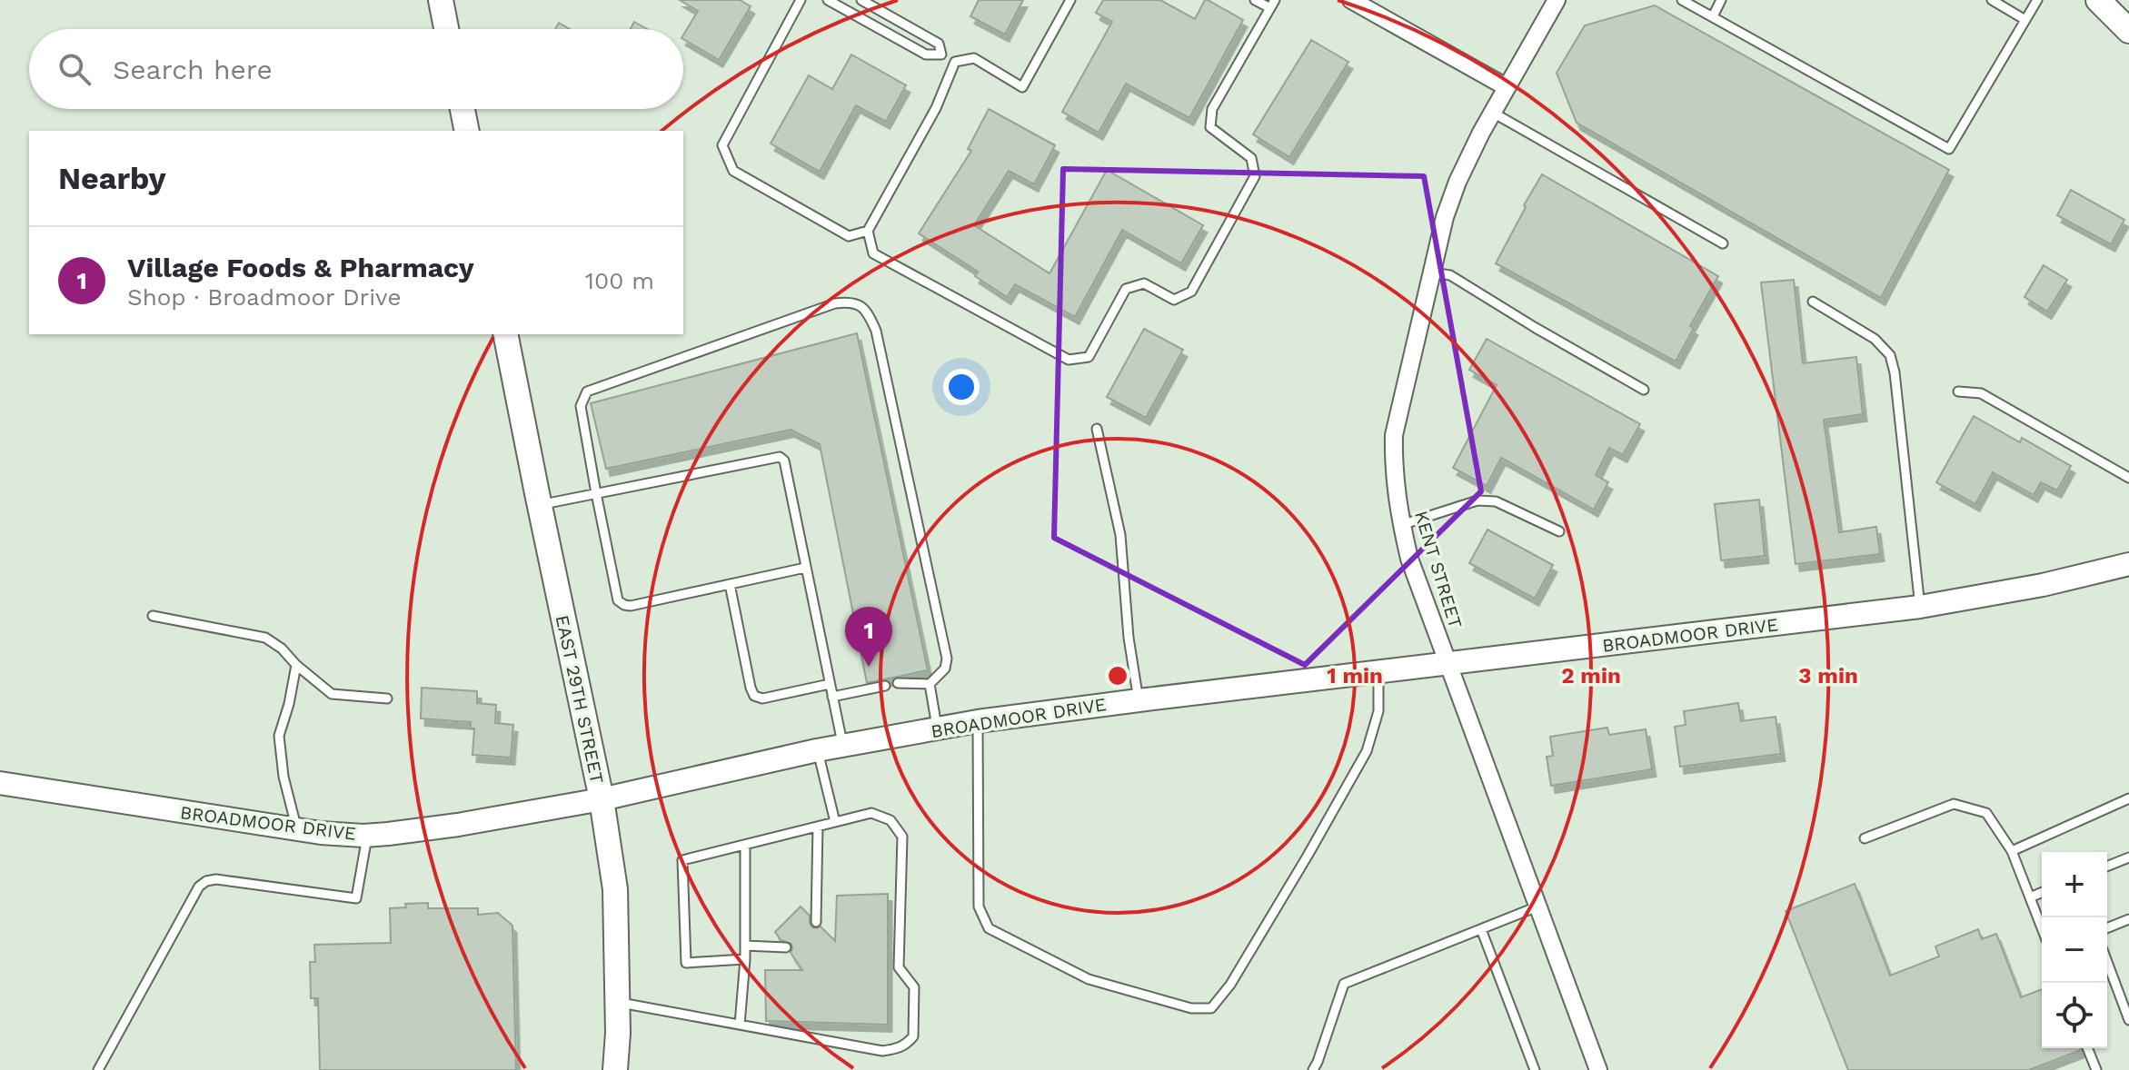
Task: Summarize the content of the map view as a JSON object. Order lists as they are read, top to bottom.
{
  "streets": {
    "main road": ["EAST 29TH STREET"],
    "street": ["KENT STREET", "BROADMOOR DRIVE"]
  },
  "crossings": [
    ["KENT STREET", "BROADMOOR DRIVE"],
    ["BROADMOOR DRIVE", "EAST 29TH STREET"]
  ],
  "page": {
    "search": "Search here",
    "heading": "Nearby",
    "list": [
      {
        "mark": "1",
        "name": "Village Foods & Pharmacy",
        "note": "Shop · Broadmoor Drive",
        "value": "100 m"
      }
    ],
    "pins": "1",
    "map_buttons": ["+", "−"]
  },
  "rings": ["1 min", "2 min", "3 min"]
}
